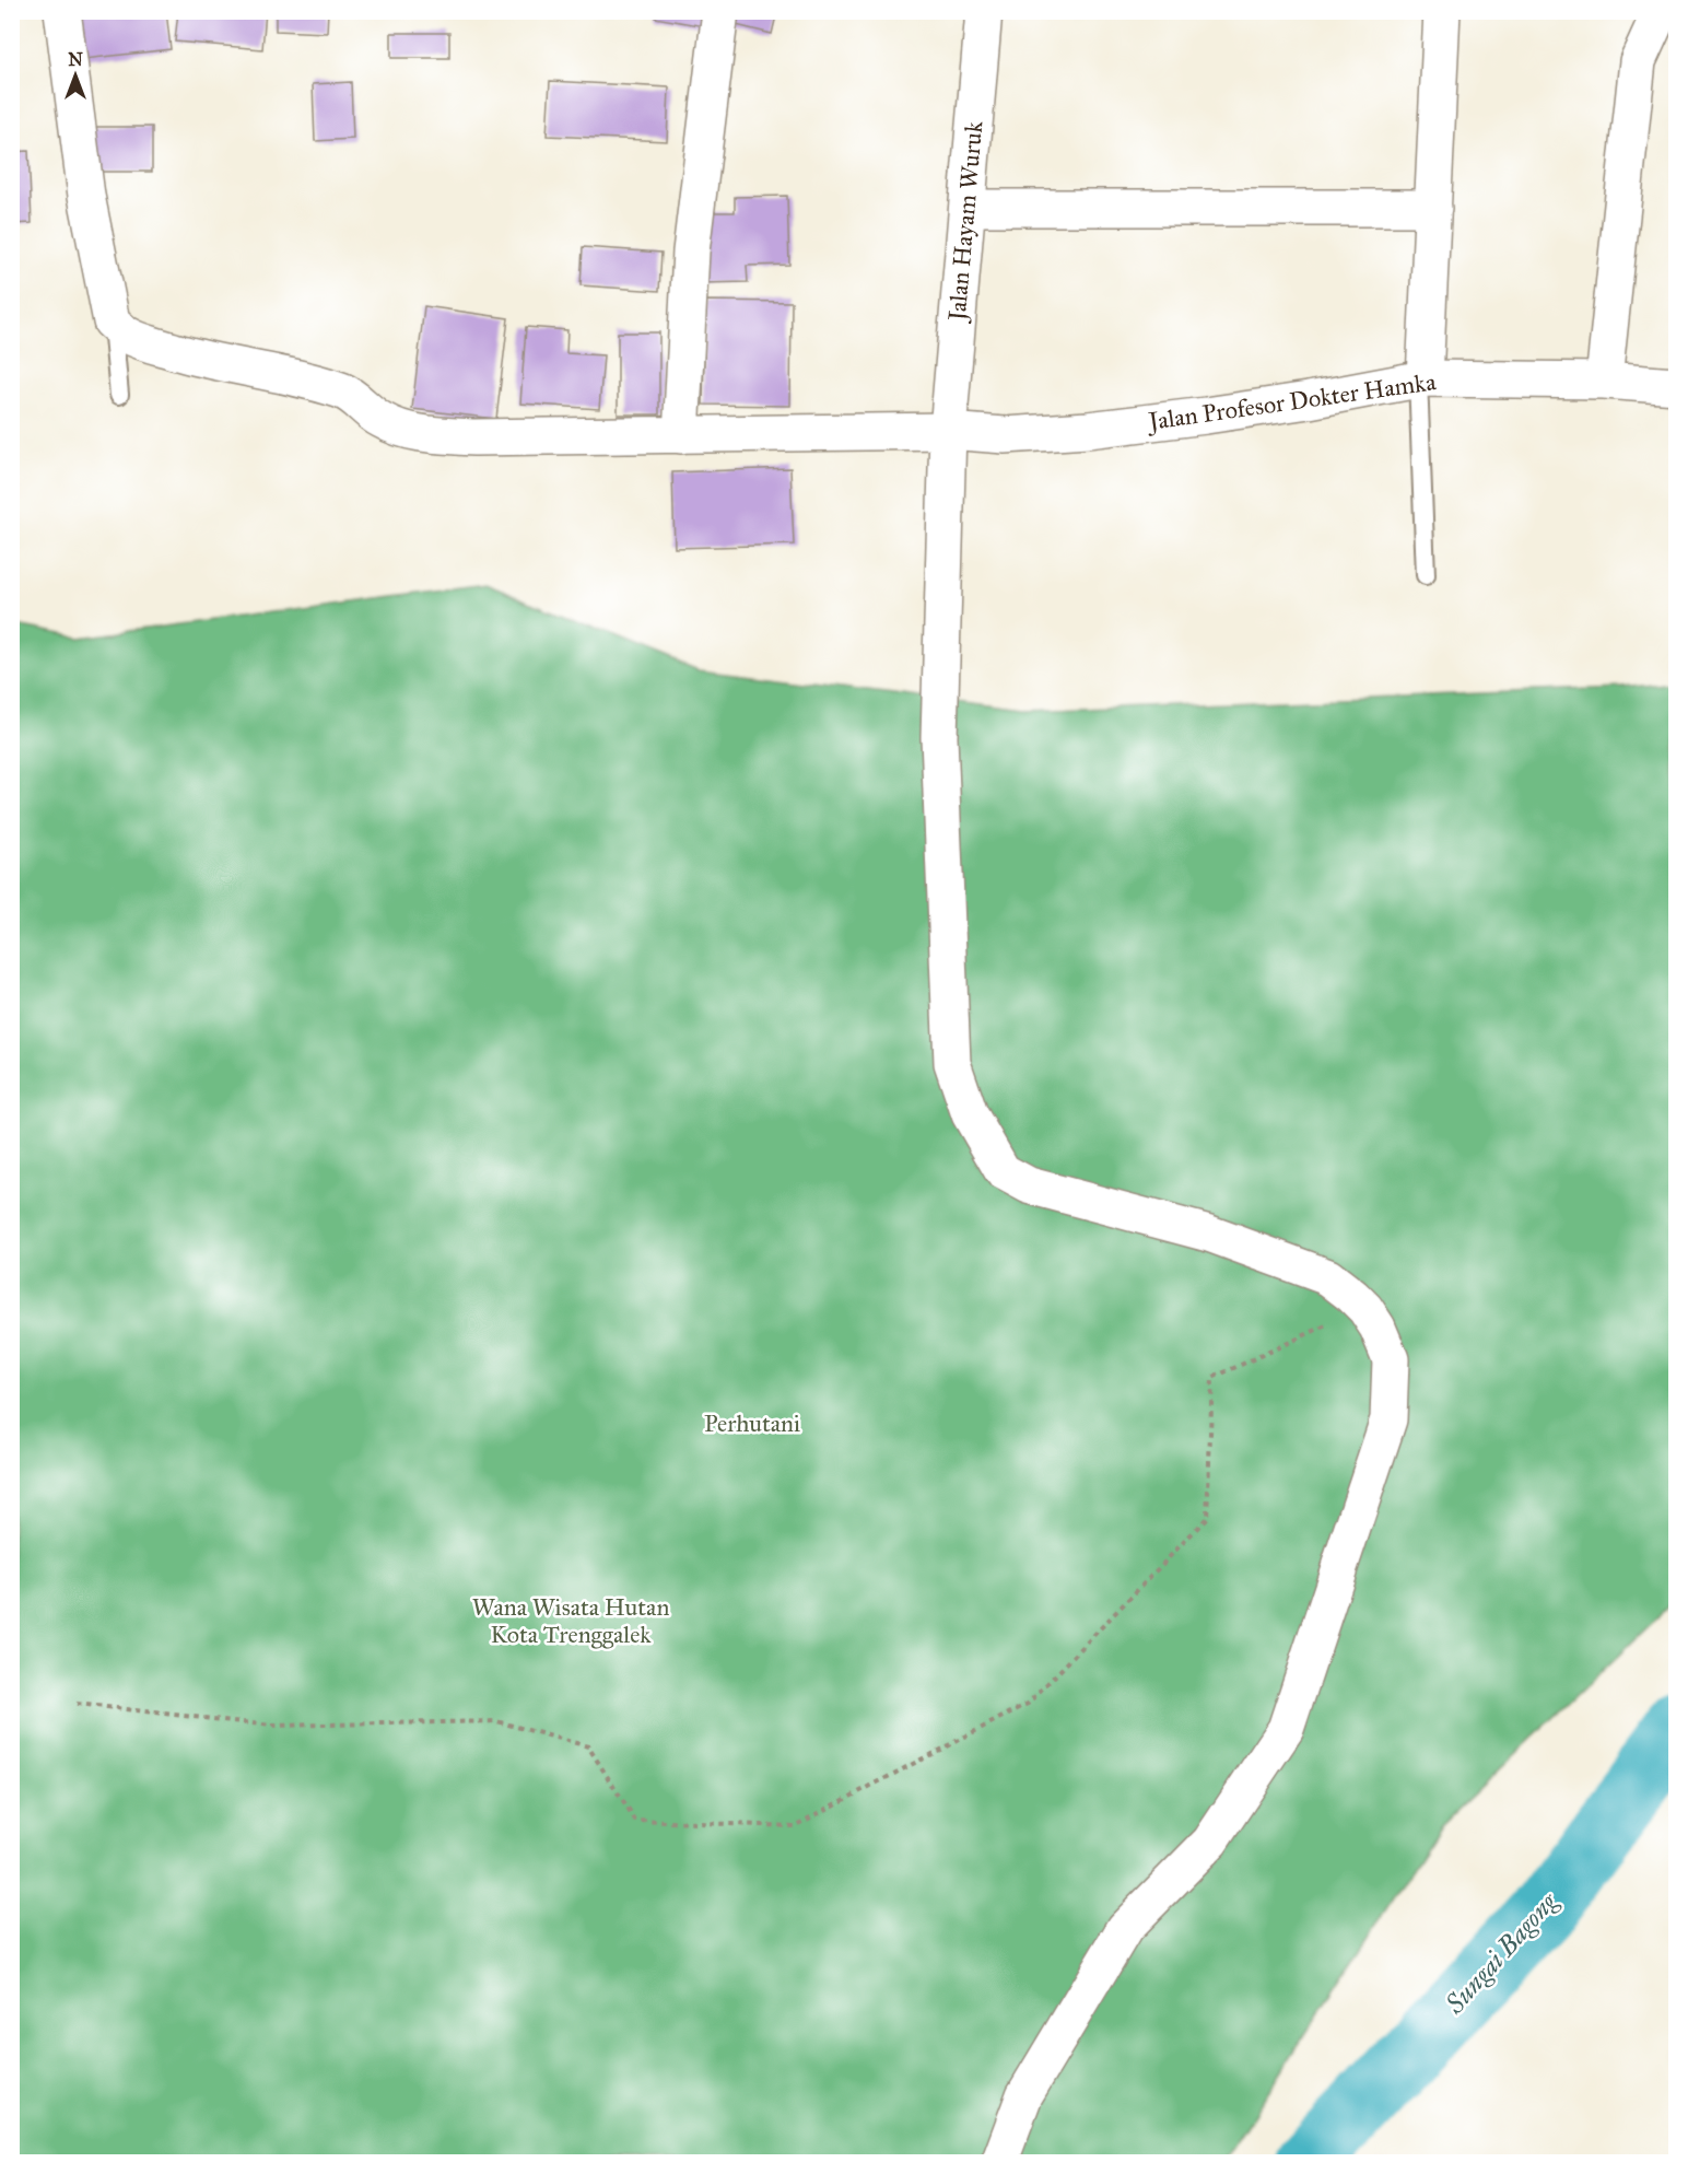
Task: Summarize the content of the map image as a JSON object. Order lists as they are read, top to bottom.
{
  "streets": {
    "street": ["Jalan Hayam Wuruk", "Jalan Profesor Dokter Hamka"]
  },
  "crossings": [
    ["Jalan Hayam Wuruk", "Jalan Profesor Dokter Hamka"]
  ],
  "water": ["Sungai Bagong"],
  "parks": ["Perhutani", "Wana Wisata Hutan Kota Trenggalek"],
  "north": "top"
}
